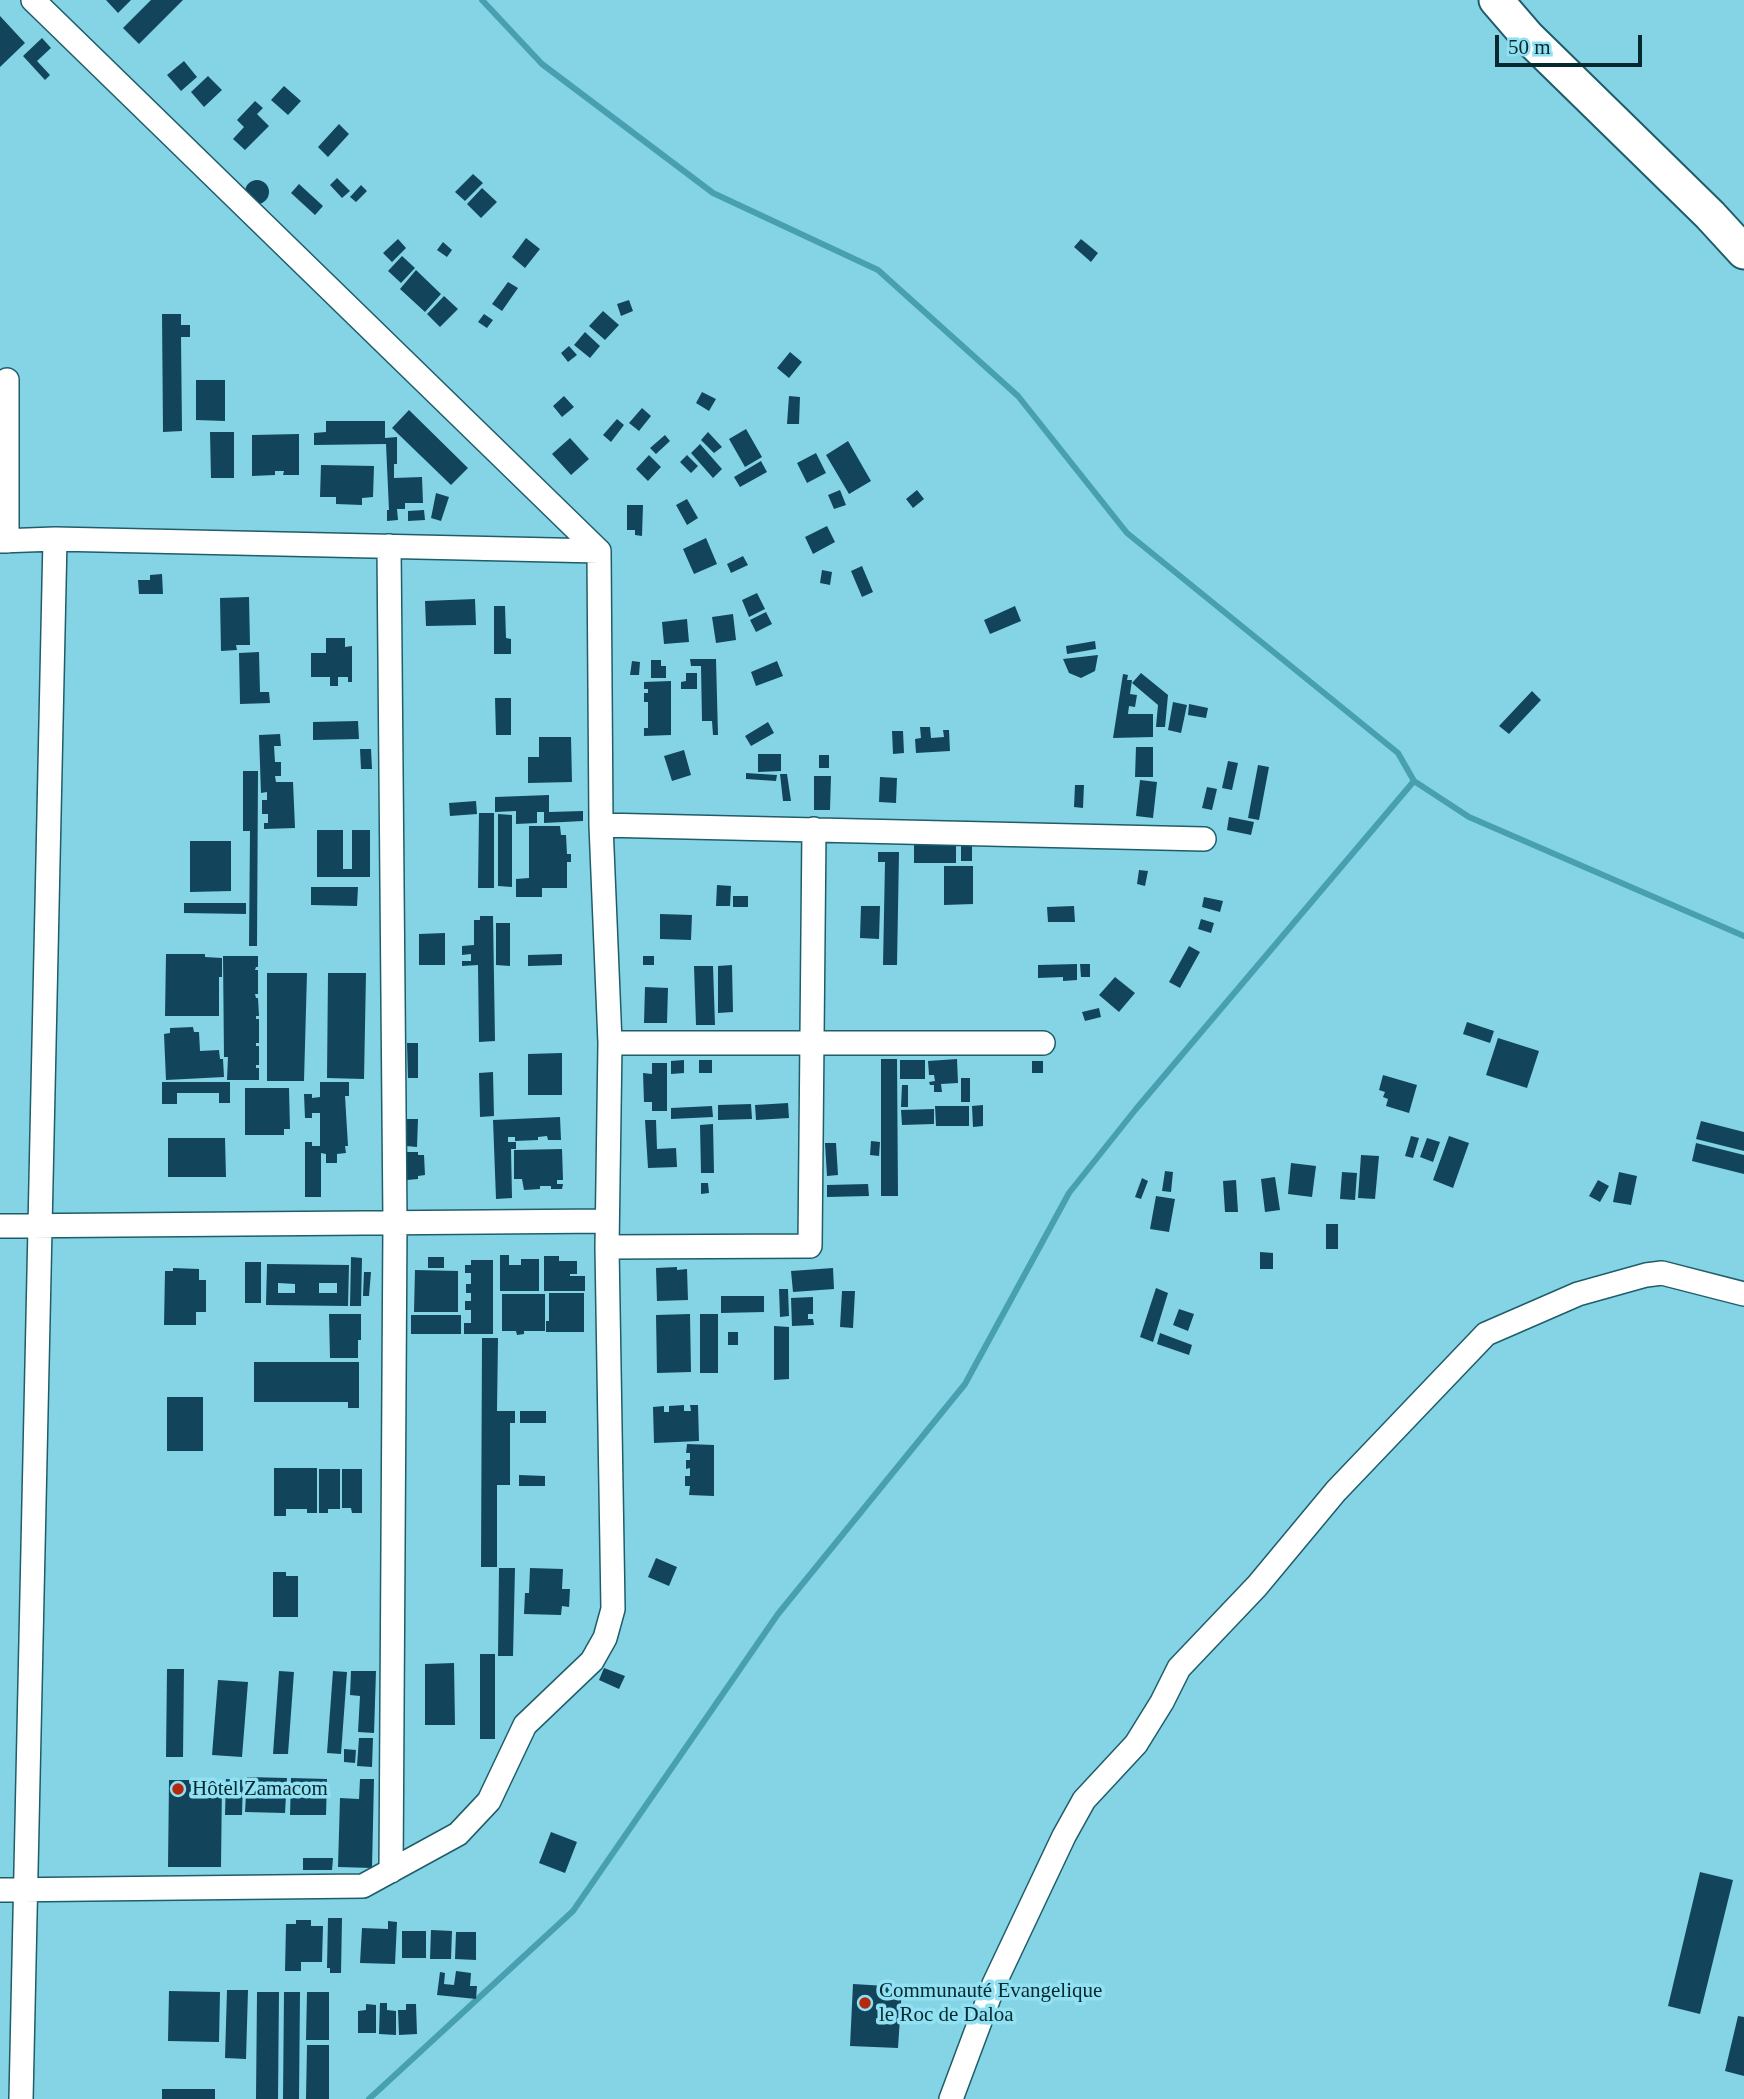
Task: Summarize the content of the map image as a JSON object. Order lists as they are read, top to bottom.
{
  "places": ["Hôtel Zamacom", "Communauté Evangelique le Roc de Daloa"],
  "scale_bar": "50 m"
}
